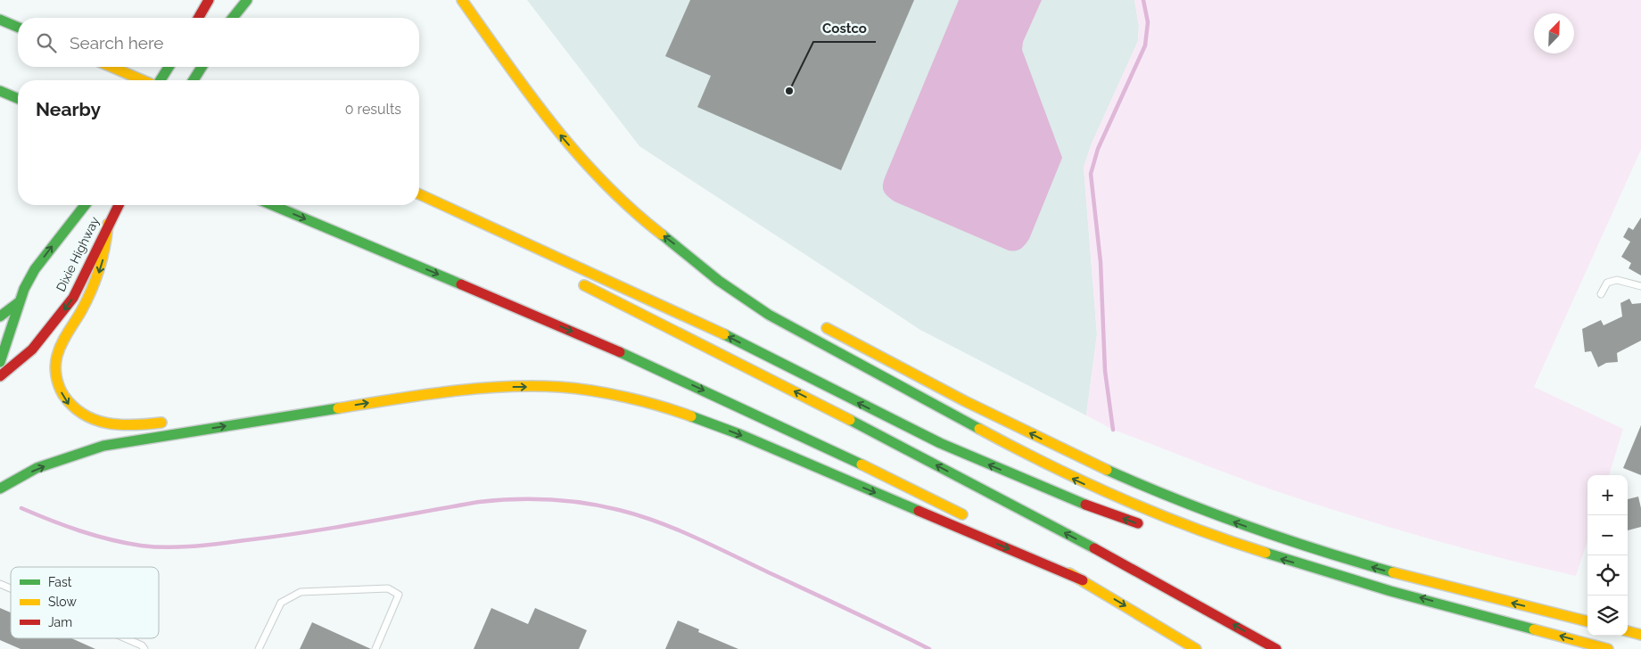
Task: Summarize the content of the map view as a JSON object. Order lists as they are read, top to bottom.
{
  "streets": {
    "main road": ["Dixie Highway"]
  },
  "places": ["Costco"],
  "legend": ["Fast", "Slow", "Jam"],
  "north": "top right",
  "page": {
    "search": "Search here",
    "heading": ["Nearby", "0 results"],
    "map_buttons": ["+", "−"]
  }
}
